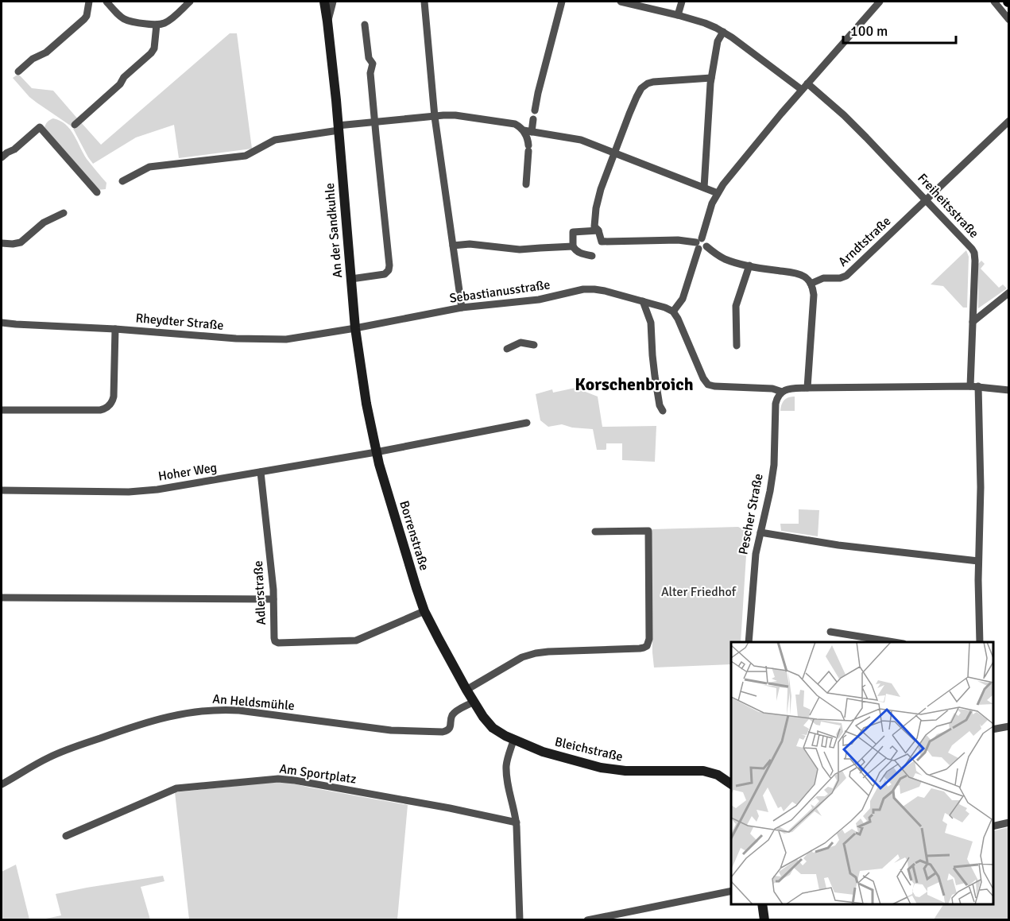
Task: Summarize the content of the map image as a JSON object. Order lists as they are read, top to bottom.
{
  "streets": {
    "main road": ["An der Sandkuhle", "Borrenstraße", "Bleichstraße"],
    "street": [
      "Freiheitsstraße",
      "Arndtstraße",
      "Sebastianusstraße",
      "Rheydter Straße",
      "Hoher Weg",
      "Pescher Straße",
      "Adlerstraße",
      "An Heldsmühle",
      "Am Sportplatz"
    ]
  },
  "crossings": [
    ["Freiheitsstraße", "Arndtstraße"],
    ["An der Sandkuhle", "Sebastianusstraße"],
    ["An der Sandkuhle", "Rheydter Straße"],
    ["An der Sandkuhle", "Borrenstraße"],
    ["Sebastianusstraße", "Rheydter Straße"],
    ["Sebastianusstraße", "Borrenstraße"],
    ["Rheydter Straße", "Borrenstraße"],
    ["Hoher Weg", "Borrenstraße"],
    ["Hoher Weg", "Adlerstraße"],
    ["Borrenstraße", "Adlerstraße"],
    ["Borrenstraße", "An Heldsmühle"],
    ["Borrenstraße", "Bleichstraße"]
  ],
  "districts": ["Korschenbroich"],
  "parks": ["Alter Friedhof"],
  "scale_bar": "100 m"
}
